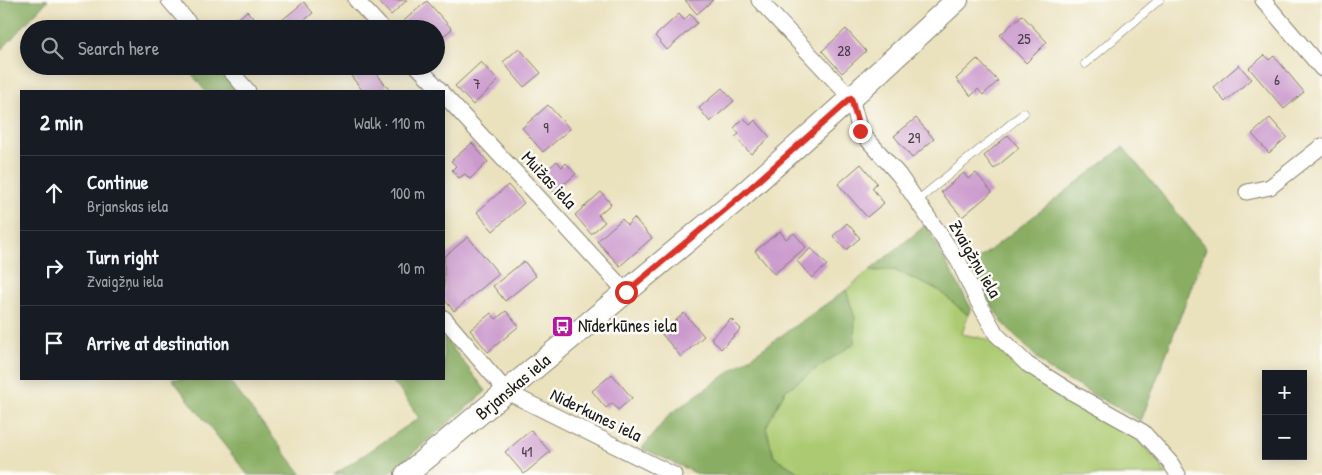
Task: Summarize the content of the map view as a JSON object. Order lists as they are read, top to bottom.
{
  "streets": {
    "main road": ["Brjanskas iela"],
    "street": ["Muižas iela", "Zvaigžņu iela", "Niderkunes iela"]
  },
  "crossings": [
    ["Muižas iela", "Brjanskas iela"],
    ["Zvaigžņu iela", "Brjanskas iela"],
    ["Brjanskas iela", "Niderkunes iela"]
  ],
  "places": {
    "bus stop": ["Nīderkūnes iela"]
  },
  "house_numbers": [
    "25",
    "28",
    "6",
    "7",
    "9",
    "29",
    "41"
  ],
  "page": {
    "search": "Search here",
    "heading": ["2 min", "Walk · 110 m"],
    "list": [
      ["Continue", "Brjanskas iela", "100 m"],
      ["Turn right", "Zvaigžņu iela", "10 m"],
      "Arrive at destination"
    ],
    "map_buttons": ["+", "−"]
  }
}
